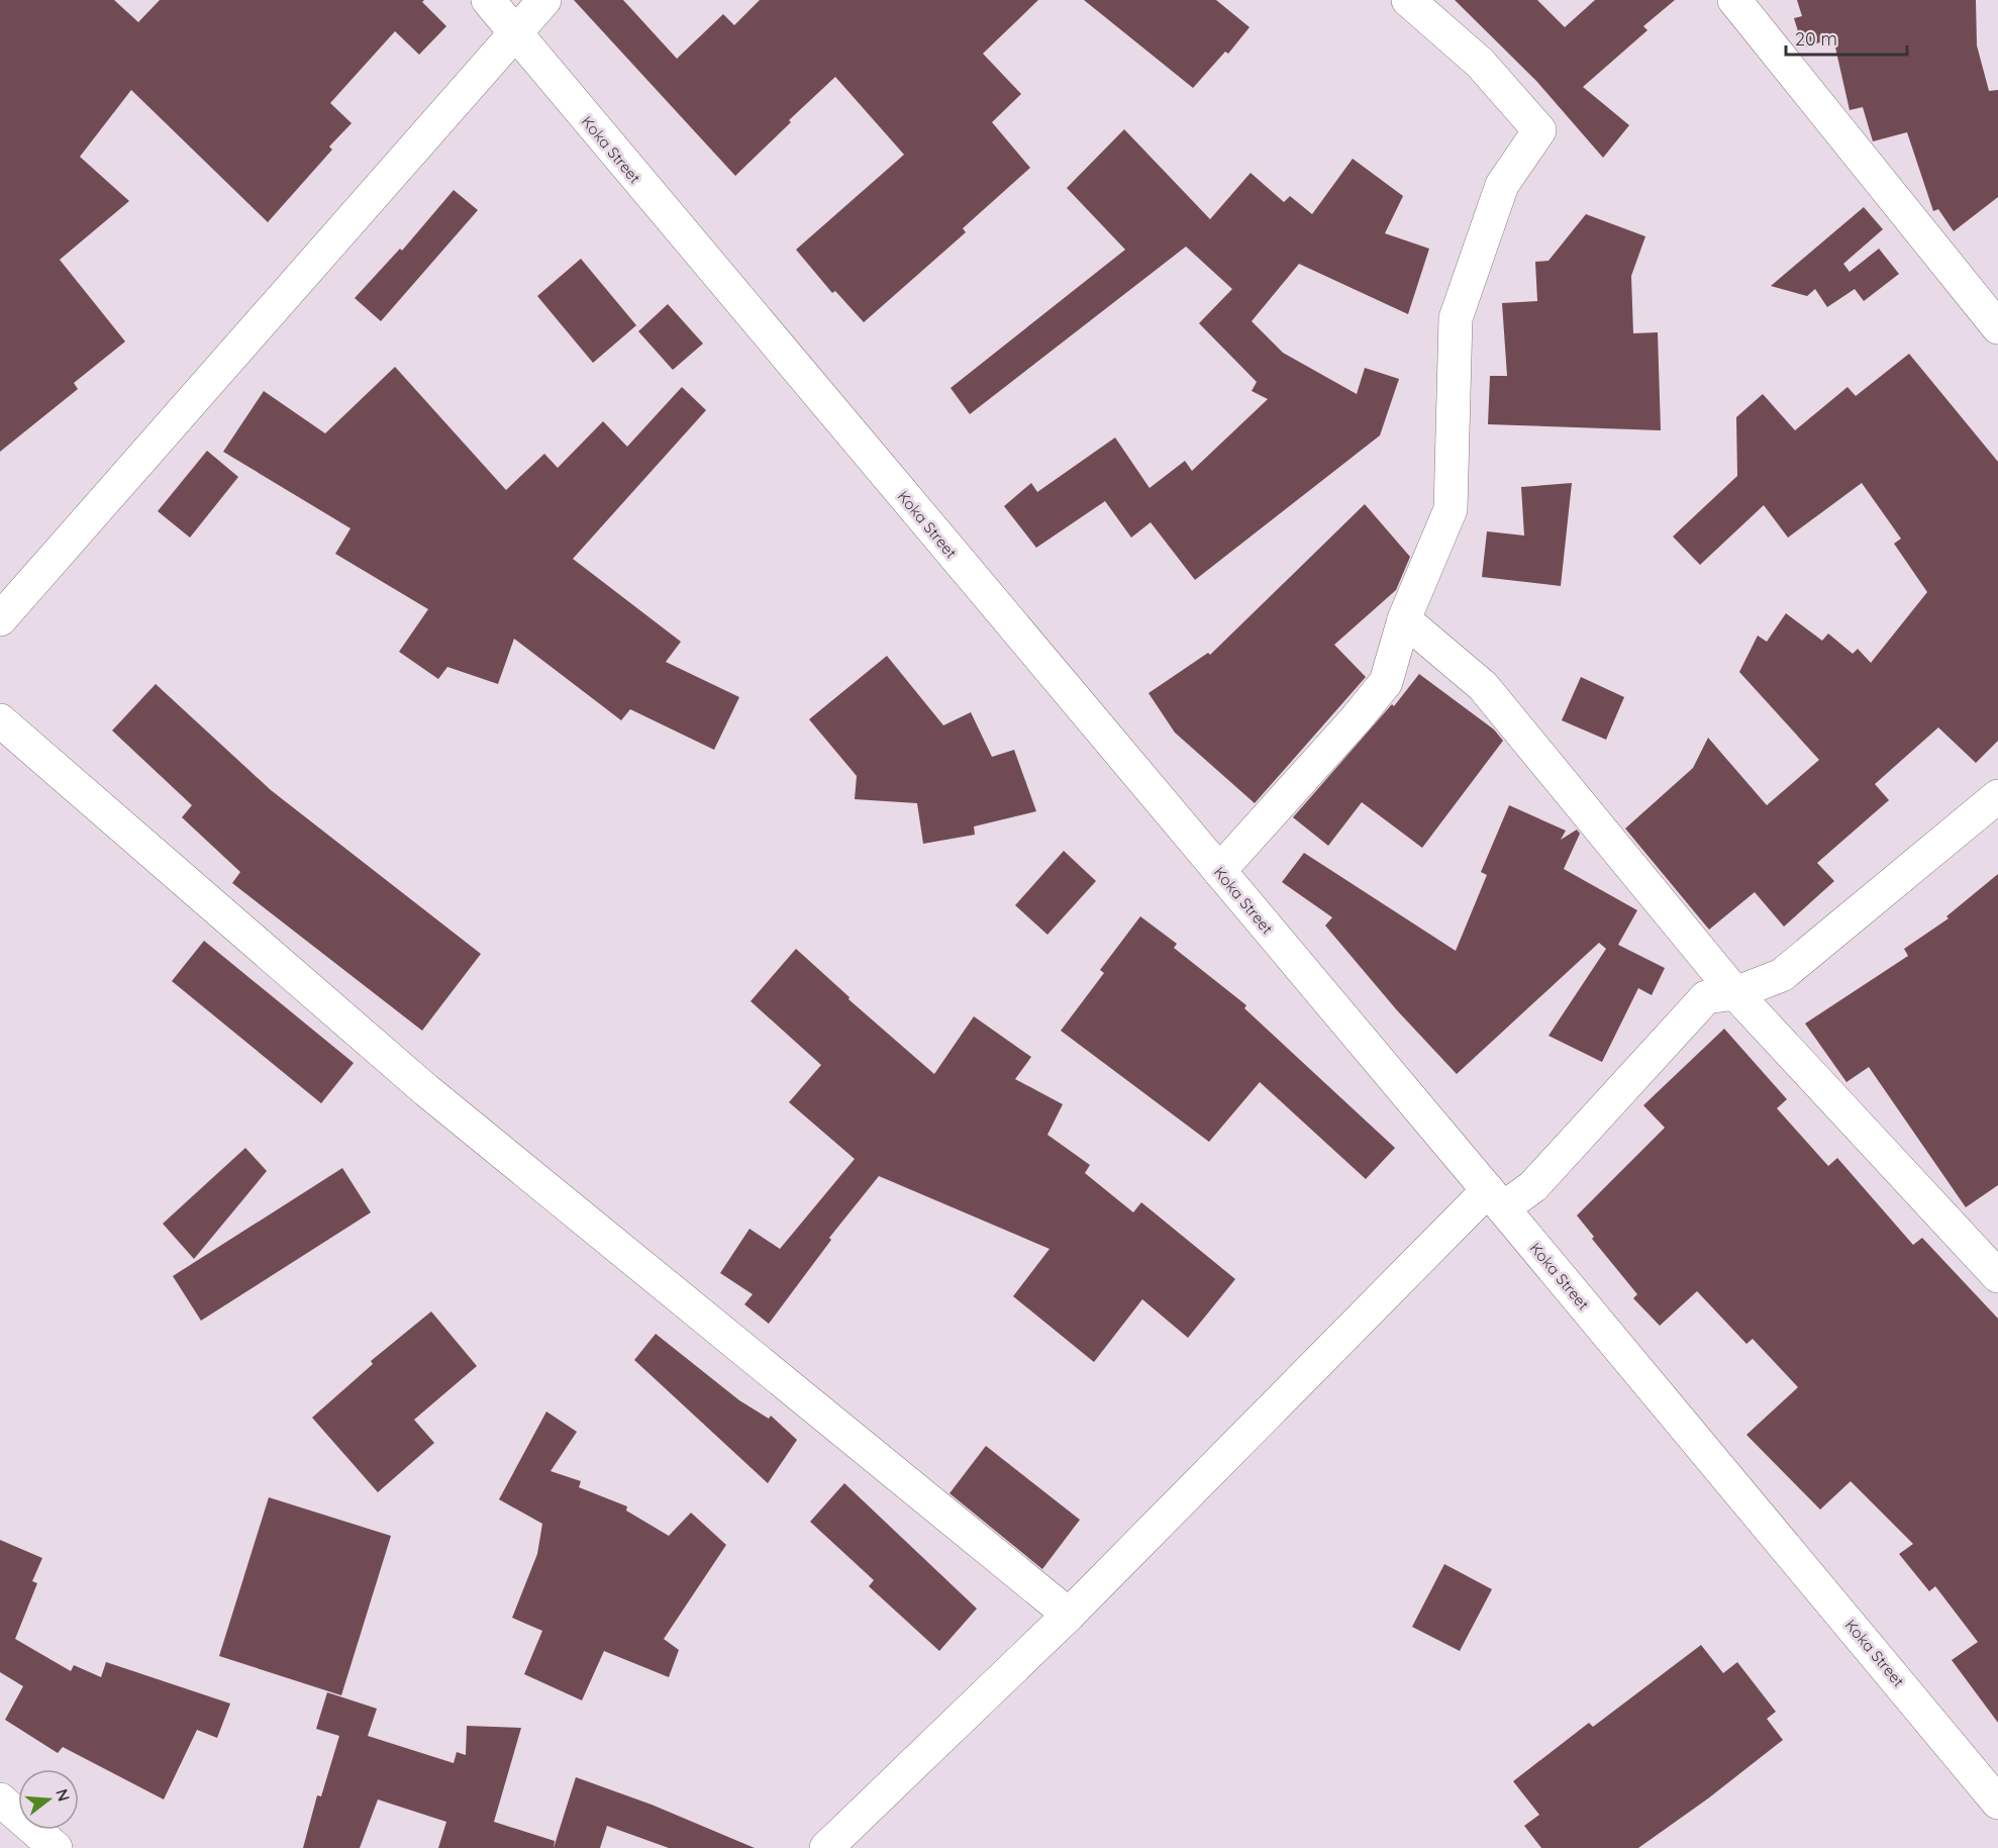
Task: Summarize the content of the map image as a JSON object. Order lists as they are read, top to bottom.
{
  "streets": {
    "street": ["Koka Street"]
  },
  "scale_bar": "20 m",
  "north": "right"
}
